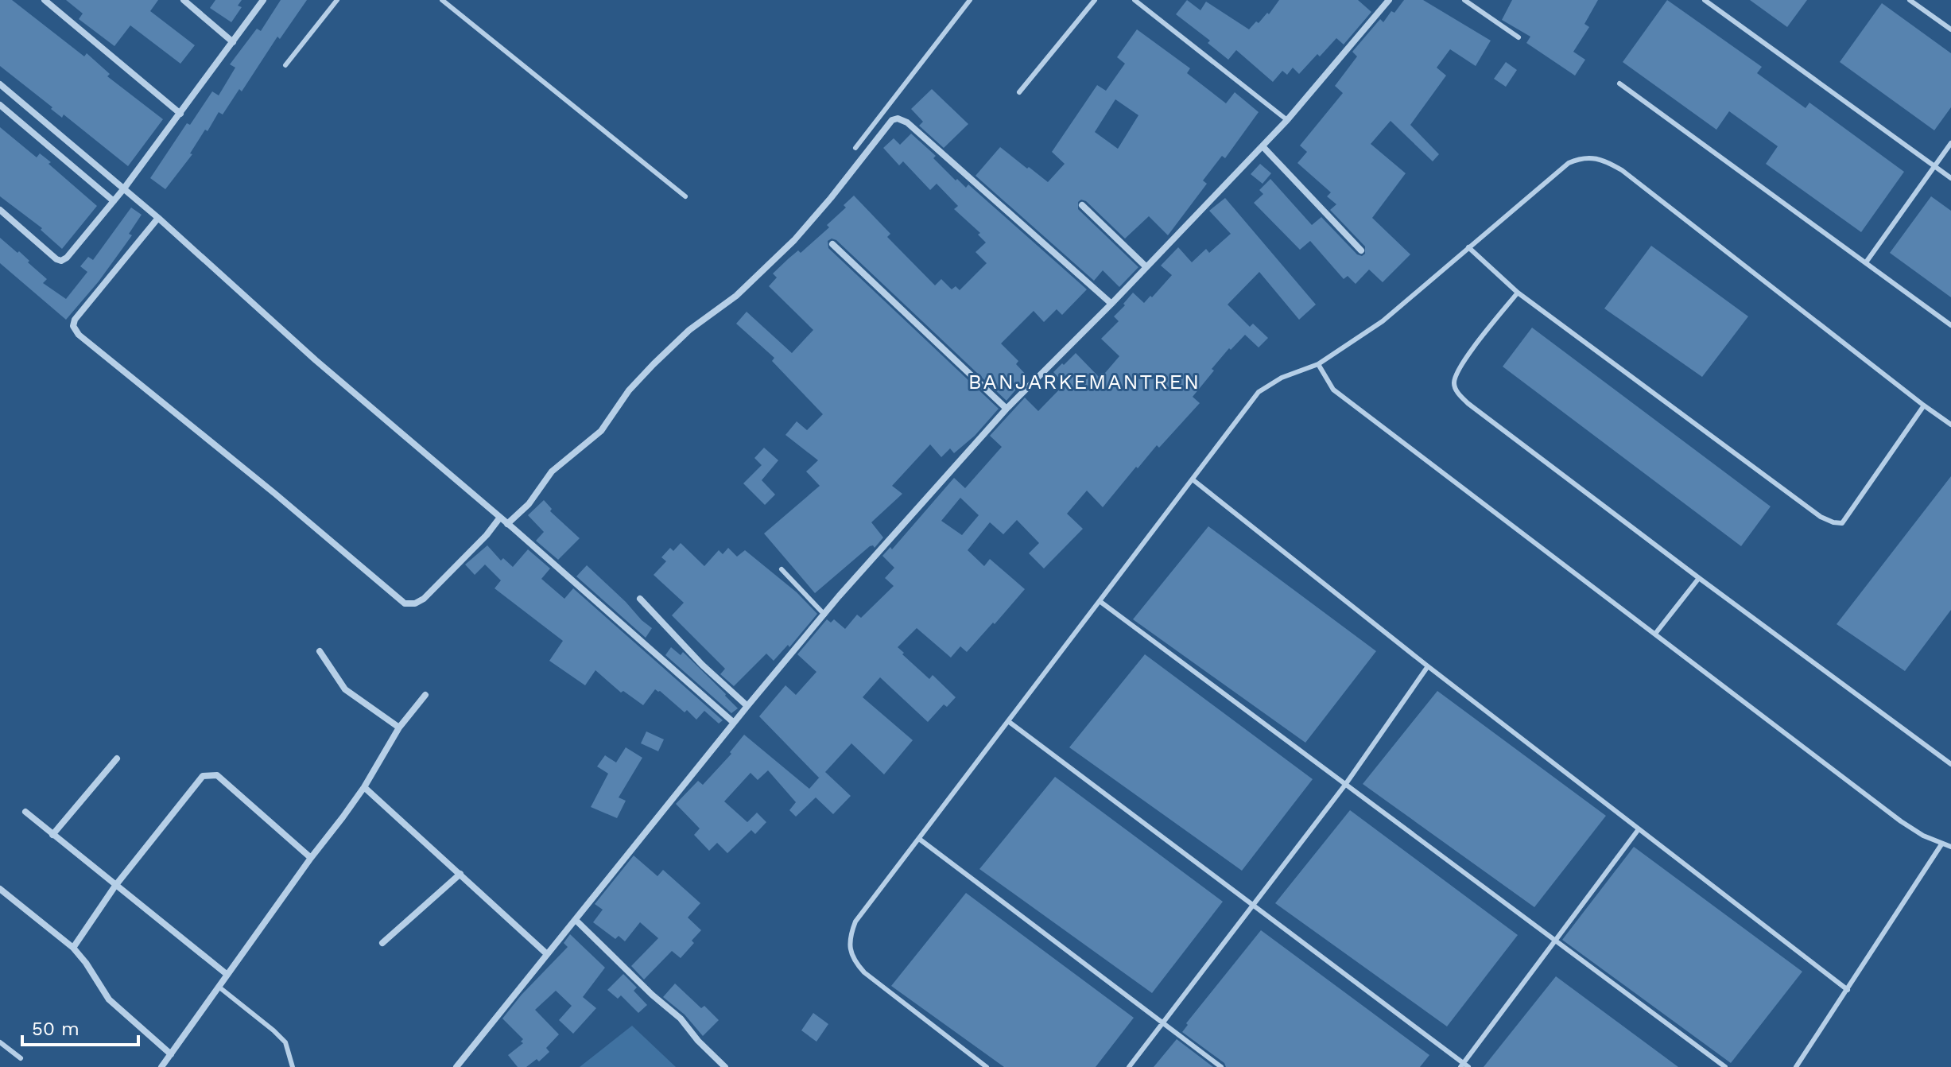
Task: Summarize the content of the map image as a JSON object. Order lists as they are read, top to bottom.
{
  "districts": ["BANJARKEMANTREN"],
  "scale_bar": "50 m"
}
